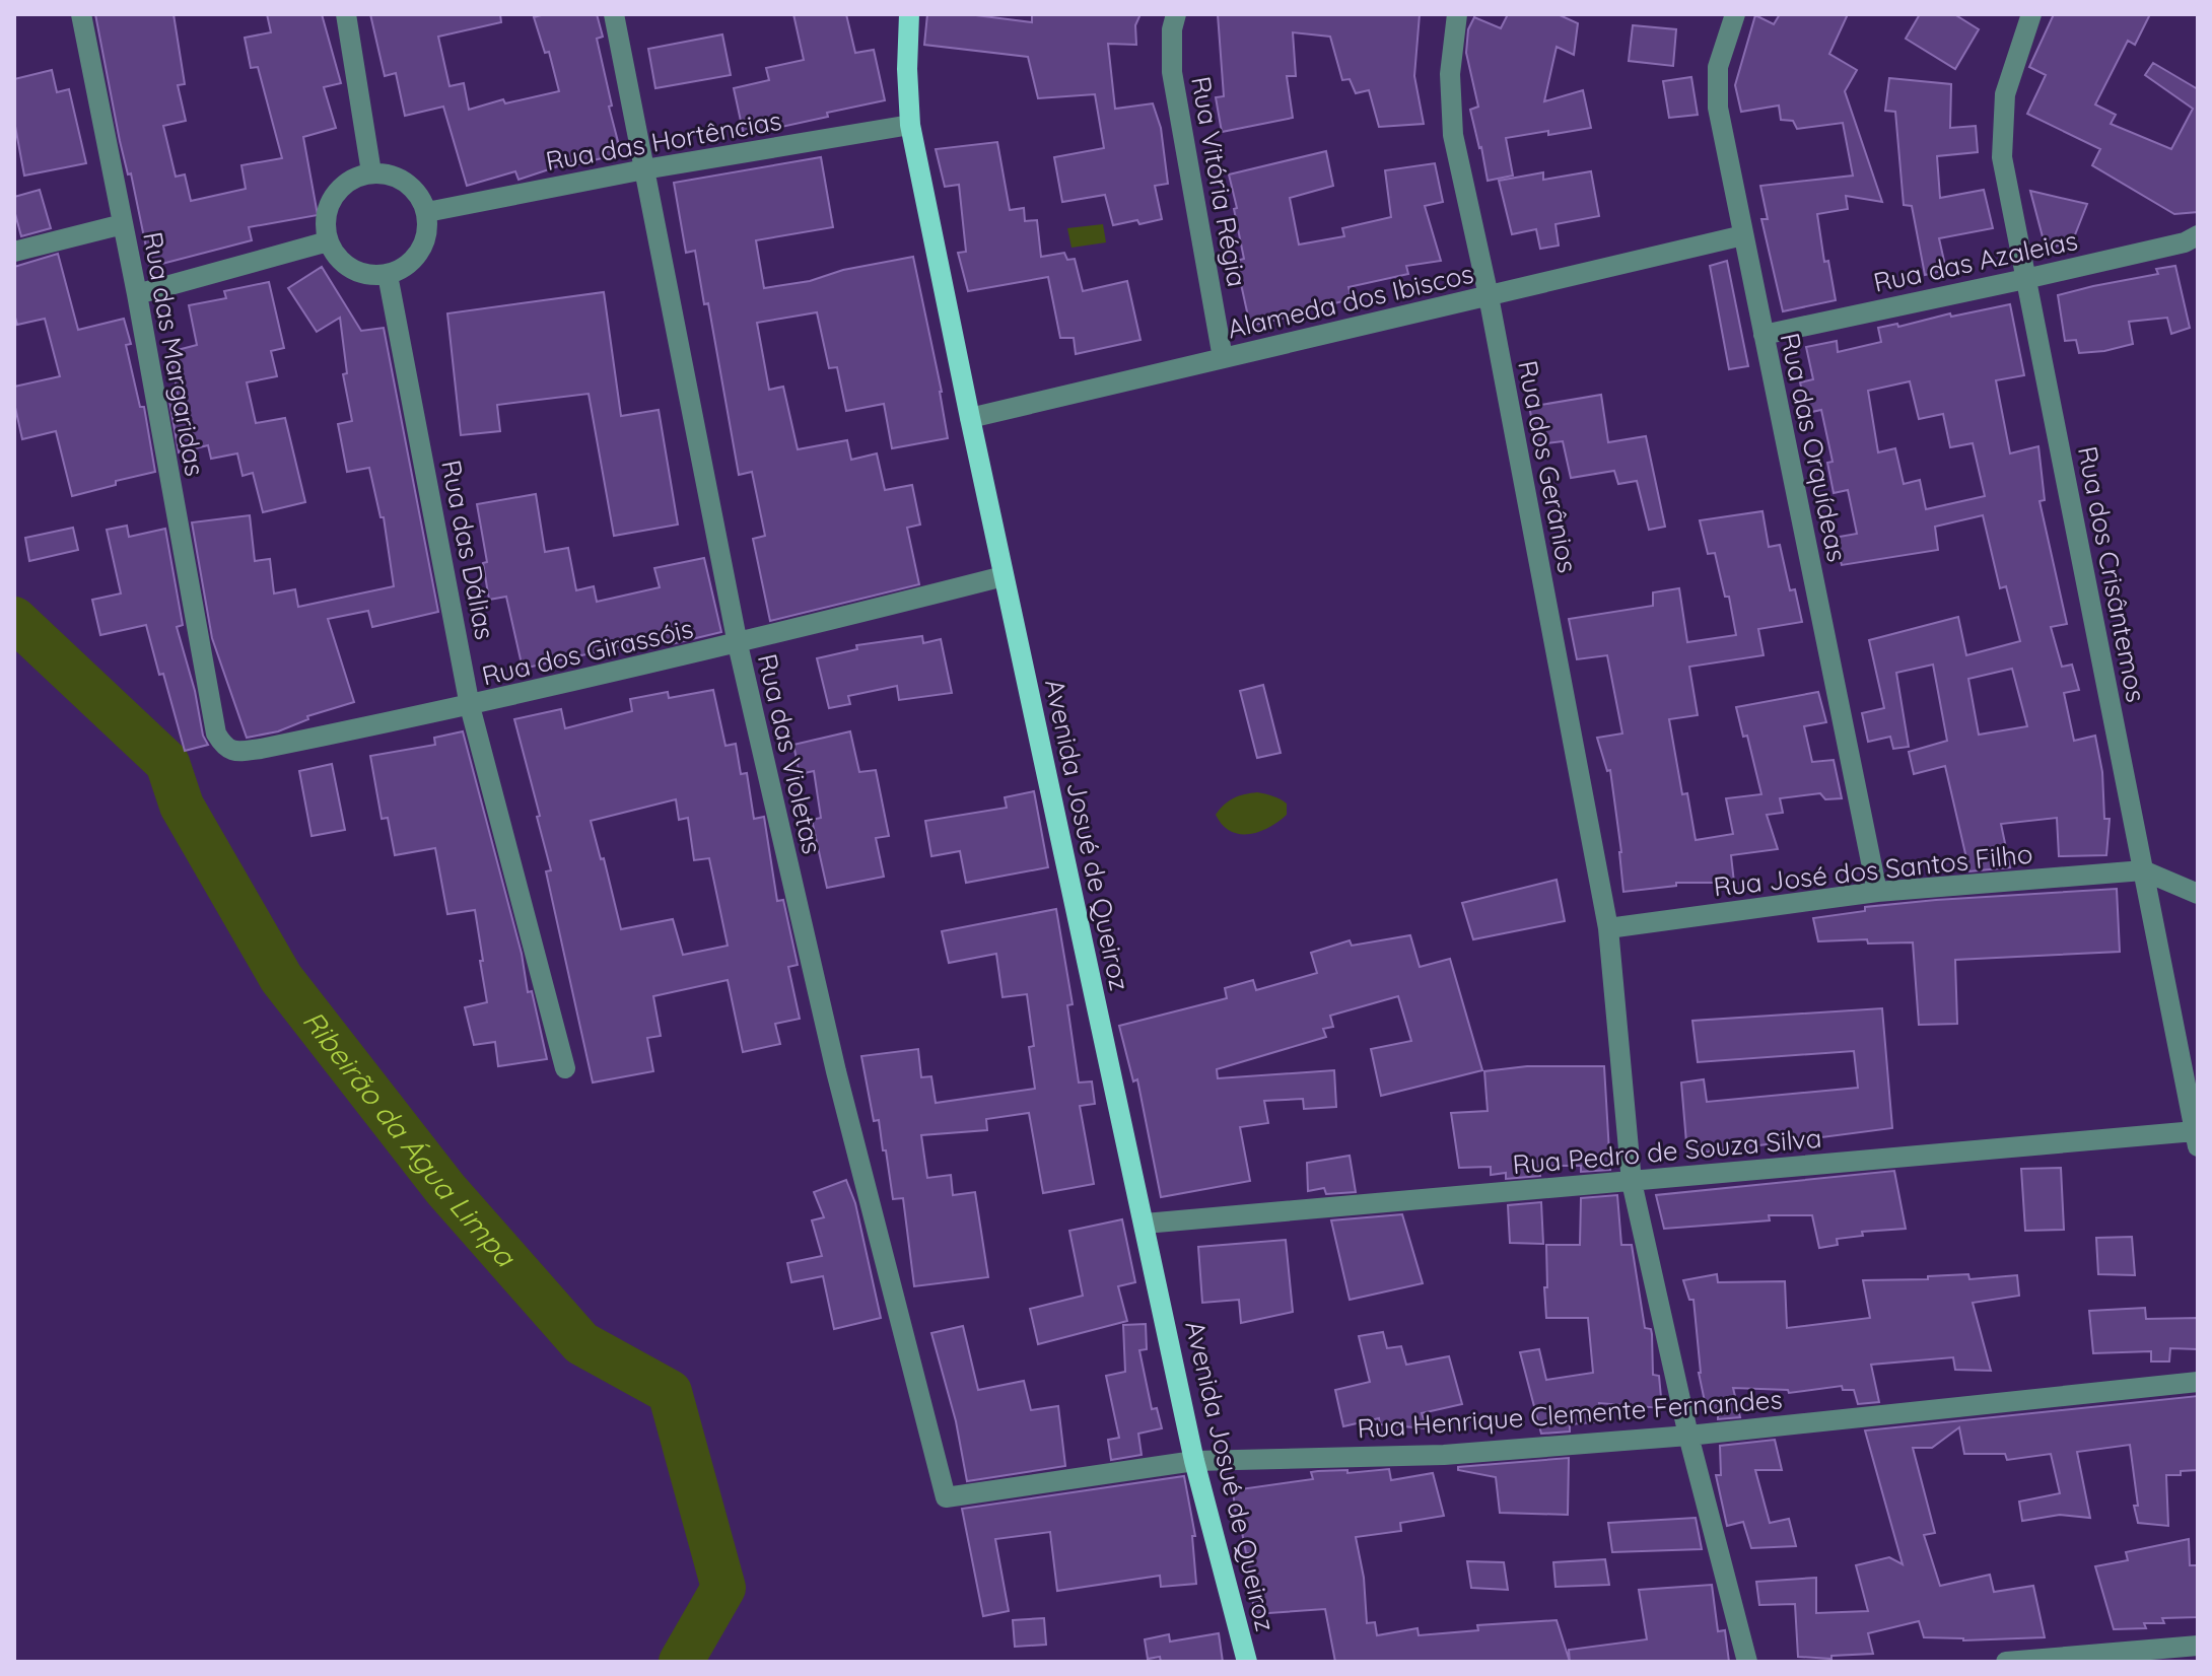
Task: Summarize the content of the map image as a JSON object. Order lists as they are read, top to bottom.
{
  "streets": {
    "main road": ["Avenida Josué de Queiroz"],
    "street": [
      "Rua das Hortências",
      "Rua Vitória Régia",
      "Rua das Azaleias",
      "Alameda dos Ibiscos",
      "Rua das Margaridas",
      "Rua das Orquídeas",
      "Rua dos Gerânios",
      "Rua das Dálias",
      "Rua dos Crisântemos",
      "Rua dos Girassóis",
      "Rua das Violetas",
      "Rua José dos Santos Filho",
      "Rua Pedro de Souza Silva",
      "Rua Henrique Clemente Fernandes"
    ]
  },
  "crossings": [
    ["Rua das Hortências", "Rua das Dálias"],
    ["Rua das Hortências", "Rua das Violetas"],
    ["Rua das Hortências", "Avenida Josué de Queiroz"],
    ["Rua Vitória Régia", "Alameda dos Ibiscos"],
    ["Rua das Azaleias", "Rua das Orquídeas"],
    ["Rua das Azaleias", "Rua dos Crisântemos"],
    ["Alameda dos Ibiscos", "Rua das Orquídeas"],
    ["Alameda dos Ibiscos", "Rua dos Gerânios"],
    ["Alameda dos Ibiscos", "Avenida Josué de Queiroz"],
    ["Rua das Margaridas", "Rua dos Girassóis"],
    ["Rua das Orquídeas", "Rua José dos Santos Filho"],
    ["Rua dos Gerânios", "Rua José dos Santos Filho"],
    ["Rua dos Gerânios", "Rua Pedro de Souza Silva"],
    ["Rua dos Gerânios", "Rua Henrique Clemente Fernandes"],
    ["Rua das Dálias", "Rua dos Girassóis"],
    ["Rua dos Crisântemos", "Rua José dos Santos Filho"],
    ["Rua dos Crisântemos", "Rua Pedro de Souza Silva"],
    ["Rua dos Girassóis", "Rua das Violetas"],
    ["Rua dos Girassóis", "Avenida Josué de Queiroz"],
    ["Rua das Violetas", "Rua Henrique Clemente Fernandes"],
    ["Avenida Josué de Queiroz", "Rua Pedro de Souza Silva"],
    ["Avenida Josué de Queiroz", "Rua Henrique Clemente Fernandes"]
  ],
  "water": ["Ribeirão da Água Limpa"]
}
